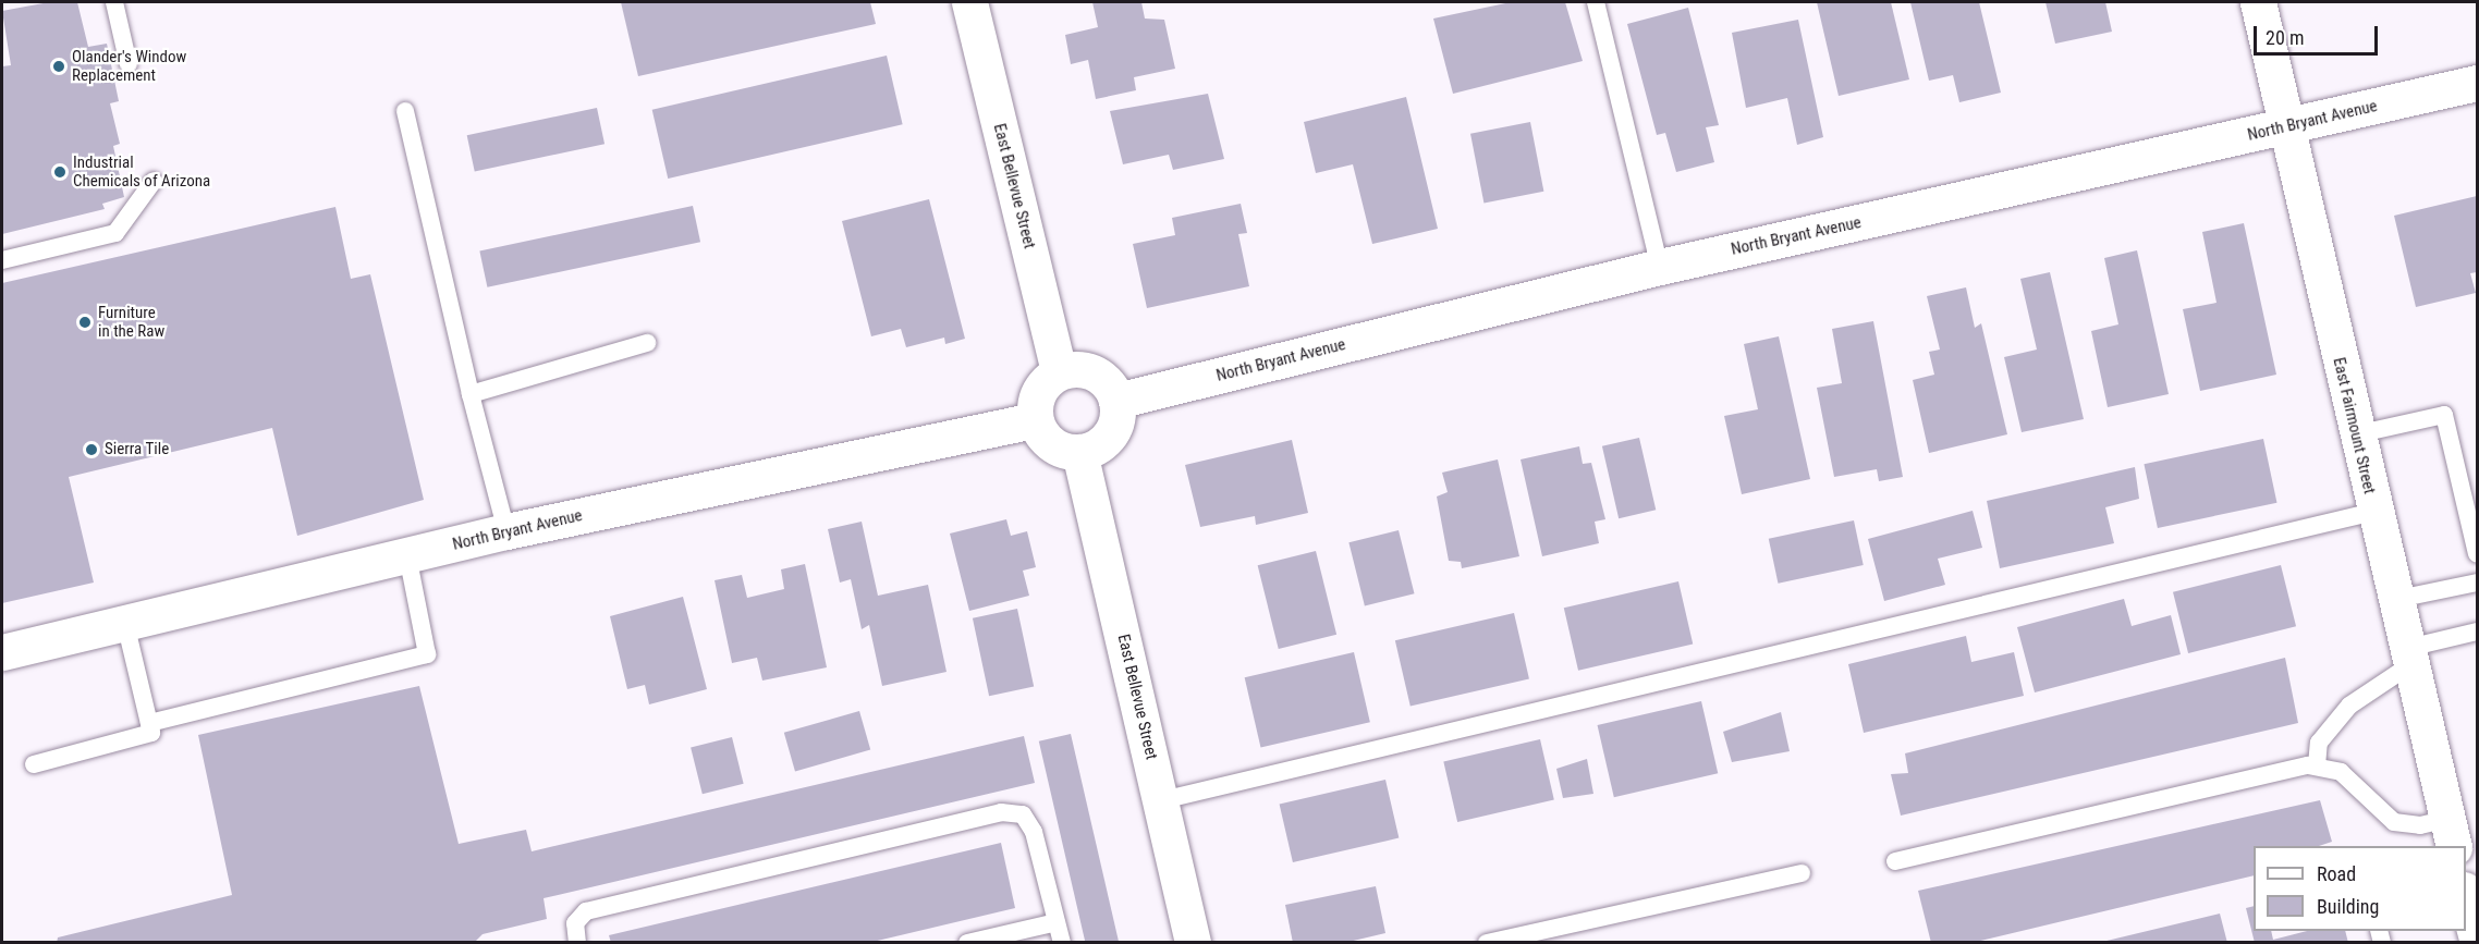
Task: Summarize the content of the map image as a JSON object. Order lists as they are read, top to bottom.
{
  "streets": {
    "street": ["North Bryant Avenue", "East Bellevue Street", "East Fairmount Street"]
  },
  "crossings": [
    ["North Bryant Avenue", "East Bellevue Street"],
    ["North Bryant Avenue", "East Fairmount Street"]
  ],
  "places": [
    "Olander's Window Replacement",
    "Industrial Chemicals of Arizona",
    "Furniture in the Raw",
    "Sierra Tile"
  ],
  "legend": ["Road", "Building"],
  "scale_bar": "20 m"
}
